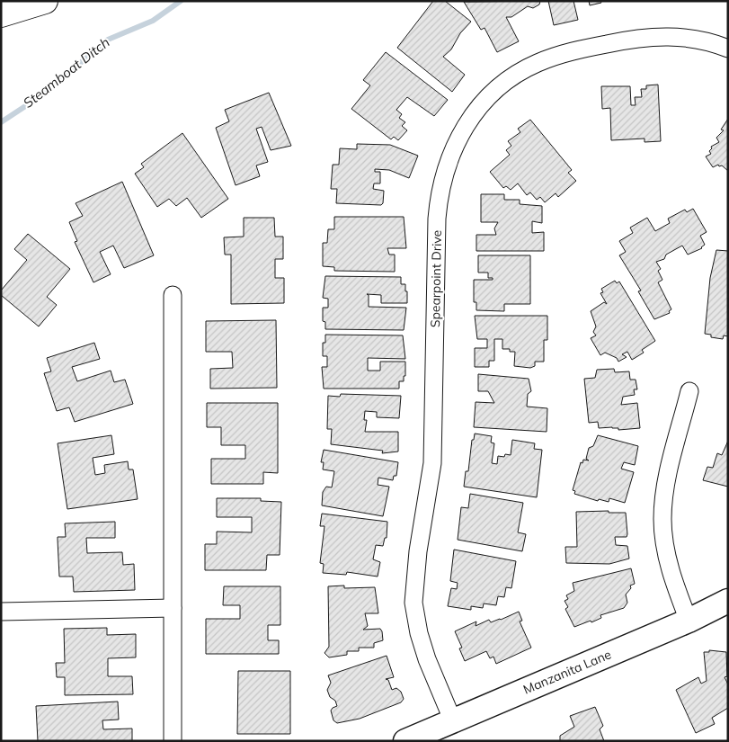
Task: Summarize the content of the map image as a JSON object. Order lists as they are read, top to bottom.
{
  "streets": {
    "street": ["Spearpoint Drive", "Manzanita Lane"]
  },
  "crossings": [
    ["Spearpoint Drive", "Manzanita Lane"]
  ],
  "water": ["Steamboat Ditch"]
}
